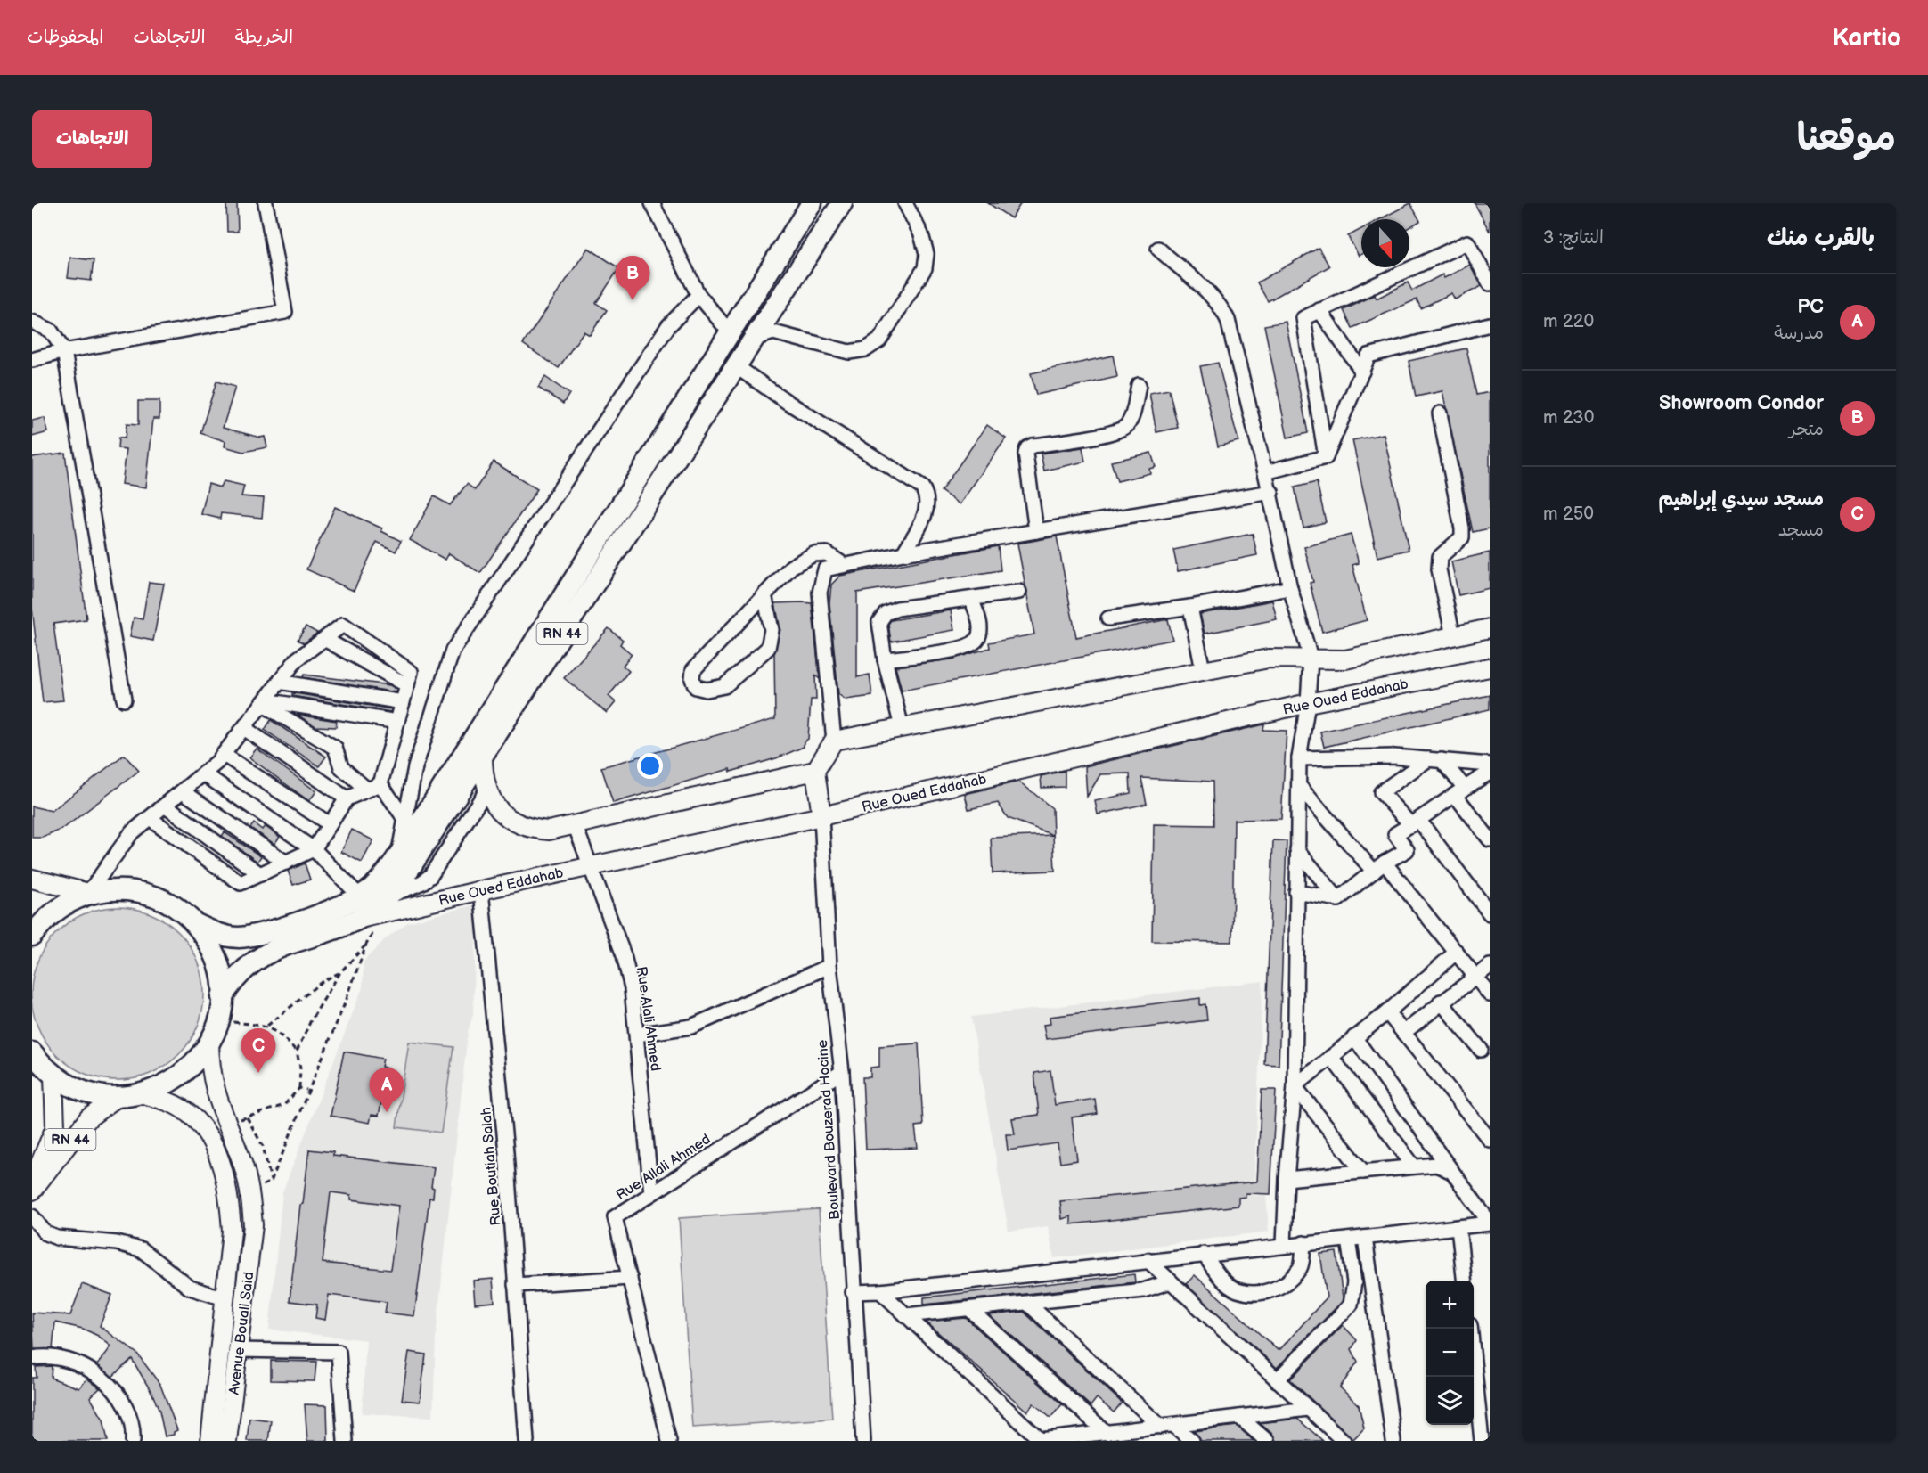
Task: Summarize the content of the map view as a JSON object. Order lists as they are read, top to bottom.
{
  "streets": {
    "highway": ["RN 44"],
    "main road": ["Rue Oued Eddahab", "Avenue Bouali Said"],
    "street": [
      "Rue Alali Ahmed",
      "Boulevard Bouzerad Hocine",
      "Rue Boutiah Salah",
      "Rue Allali Ahmed"
    ]
  },
  "crossings": [
    ["RN 44", "Rue Oued Eddahab"],
    ["Rue Oued Eddahab", "Rue Alali Ahmed"],
    ["Rue Oued Eddahab", "Boulevard Bouzerad Hocine"],
    ["Rue Oued Eddahab", "Rue Boutiah Salah"],
    ["Rue Alali Ahmed", "Rue Allali Ahmed"],
    ["Boulevard Bouzerad Hocine", "Rue Allali Ahmed"]
  ],
  "north": "bottom",
  "page": {
    "header": "Kartio",
    "nav": ["الخريطة", "الاتجاهات", "المحفوظات"],
    "title": "موقعنا",
    "buttons": "الاتجاهات",
    "heading": ["بالقرب منك", "النتائج: 3"],
    "pins": ["B", "C", "A"],
    "list": [
      {
        "mark": "A",
        "name": "PC",
        "note": "مدرسة",
        "value": "220 m"
      },
      {
        "mark": "B",
        "name": "Showroom Condor",
        "note": "متجر",
        "value": "230 m"
      },
      {
        "mark": "C",
        "name": "مسجد سيدي إبراهيم",
        "note": "مسجد",
        "value": "250 m"
      }
    ],
    "map_buttons": ["+", "−"]
  }
}
